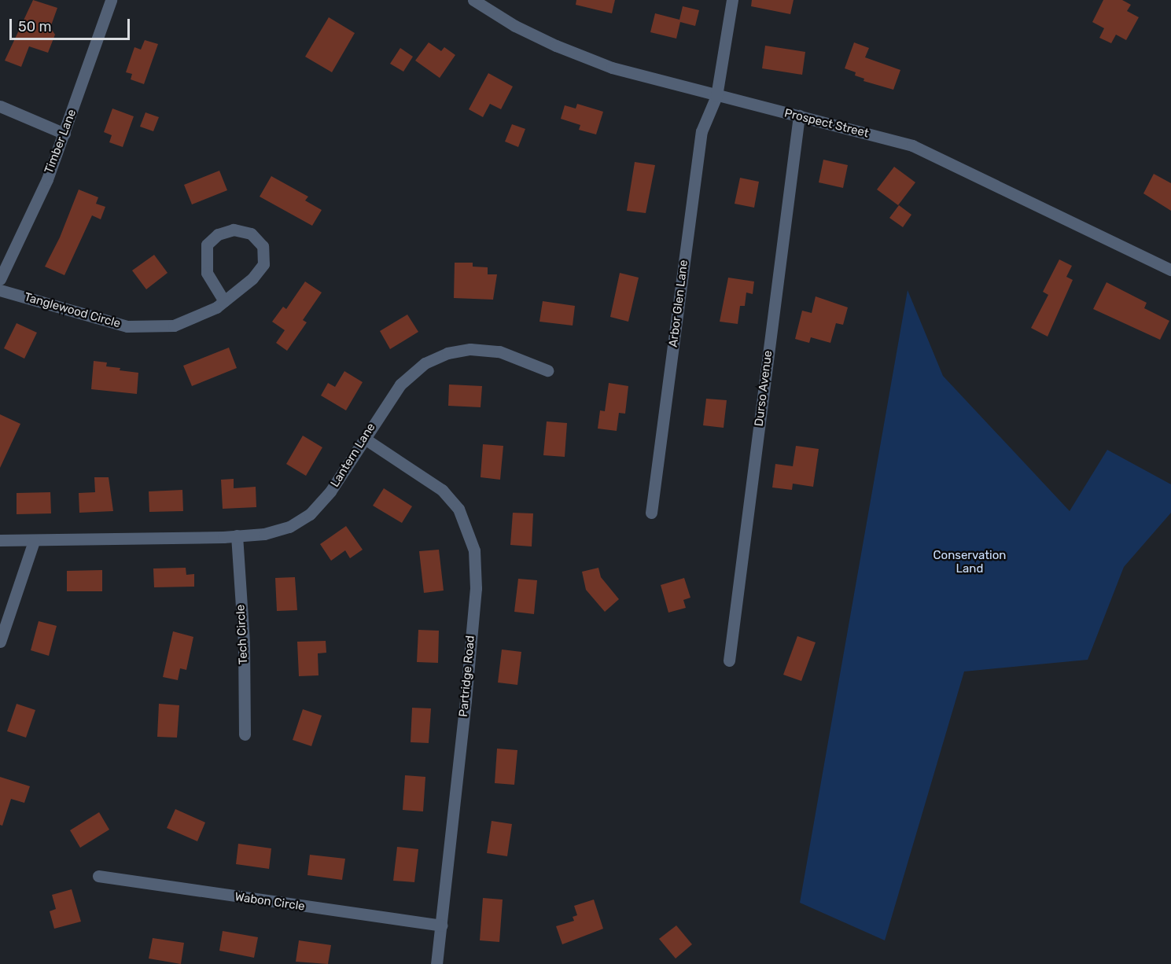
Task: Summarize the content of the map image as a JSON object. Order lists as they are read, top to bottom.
{
  "streets": {
    "street": [
      "Prospect Street",
      "Timber Lane",
      "Arbor Glen Lane",
      "Tanglewood Circle",
      "Durso Avenue",
      "Lantern Lane",
      "Tech Circle",
      "Partridge Road",
      "Wabon Circle"
    ]
  },
  "crossings": [
    ["Prospect Street", "Arbor Glen Lane"],
    ["Prospect Street", "Durso Avenue"],
    ["Lantern Lane", "Tech Circle"],
    ["Lantern Lane", "Partridge Road"],
    ["Partridge Road", "Wabon Circle"]
  ],
  "parks": ["Conservation Land"],
  "scale_bar": "50 m"
}
